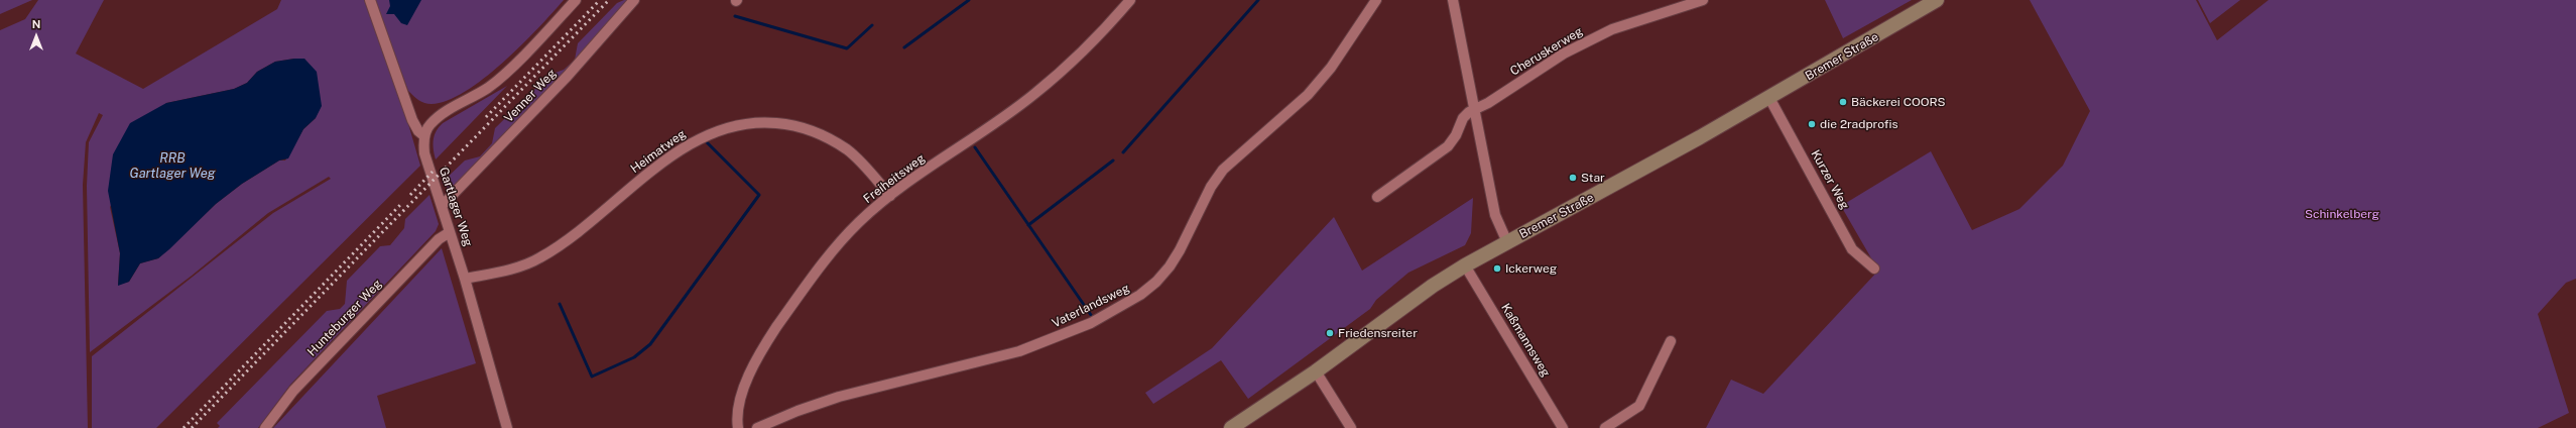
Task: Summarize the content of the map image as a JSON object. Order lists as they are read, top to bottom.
{
  "streets": {
    "main road": ["Bremer Straße"],
    "street": [
      "Cheruskerweg",
      "Venner Weg",
      "Heimatweg",
      "Freiheitsweg",
      "Kurzer Weg",
      "Gartlager Weg",
      "Vaterlandsweg",
      "Hunteburger Weg",
      "Kaßmannsweg"
    ]
  },
  "crossings": [
    ["Bremer Straße", "Kurzer Weg"],
    ["Bremer Straße", "Kaßmannsweg"],
    ["Venner Weg", "Gartlager Weg"],
    ["Heimatweg", "Freiheitsweg"],
    ["Heimatweg", "Gartlager Weg"],
    ["Gartlager Weg", "Hunteburger Weg"]
  ],
  "water": ["RRB Gartlager Weg"],
  "parks": ["Schinkelberg"],
  "places": [
    "Bäckerei COORS",
    "die 2radprofis",
    "Star",
    "Ickerweg",
    "Friedensreiter"
  ],
  "north": "top"
}
